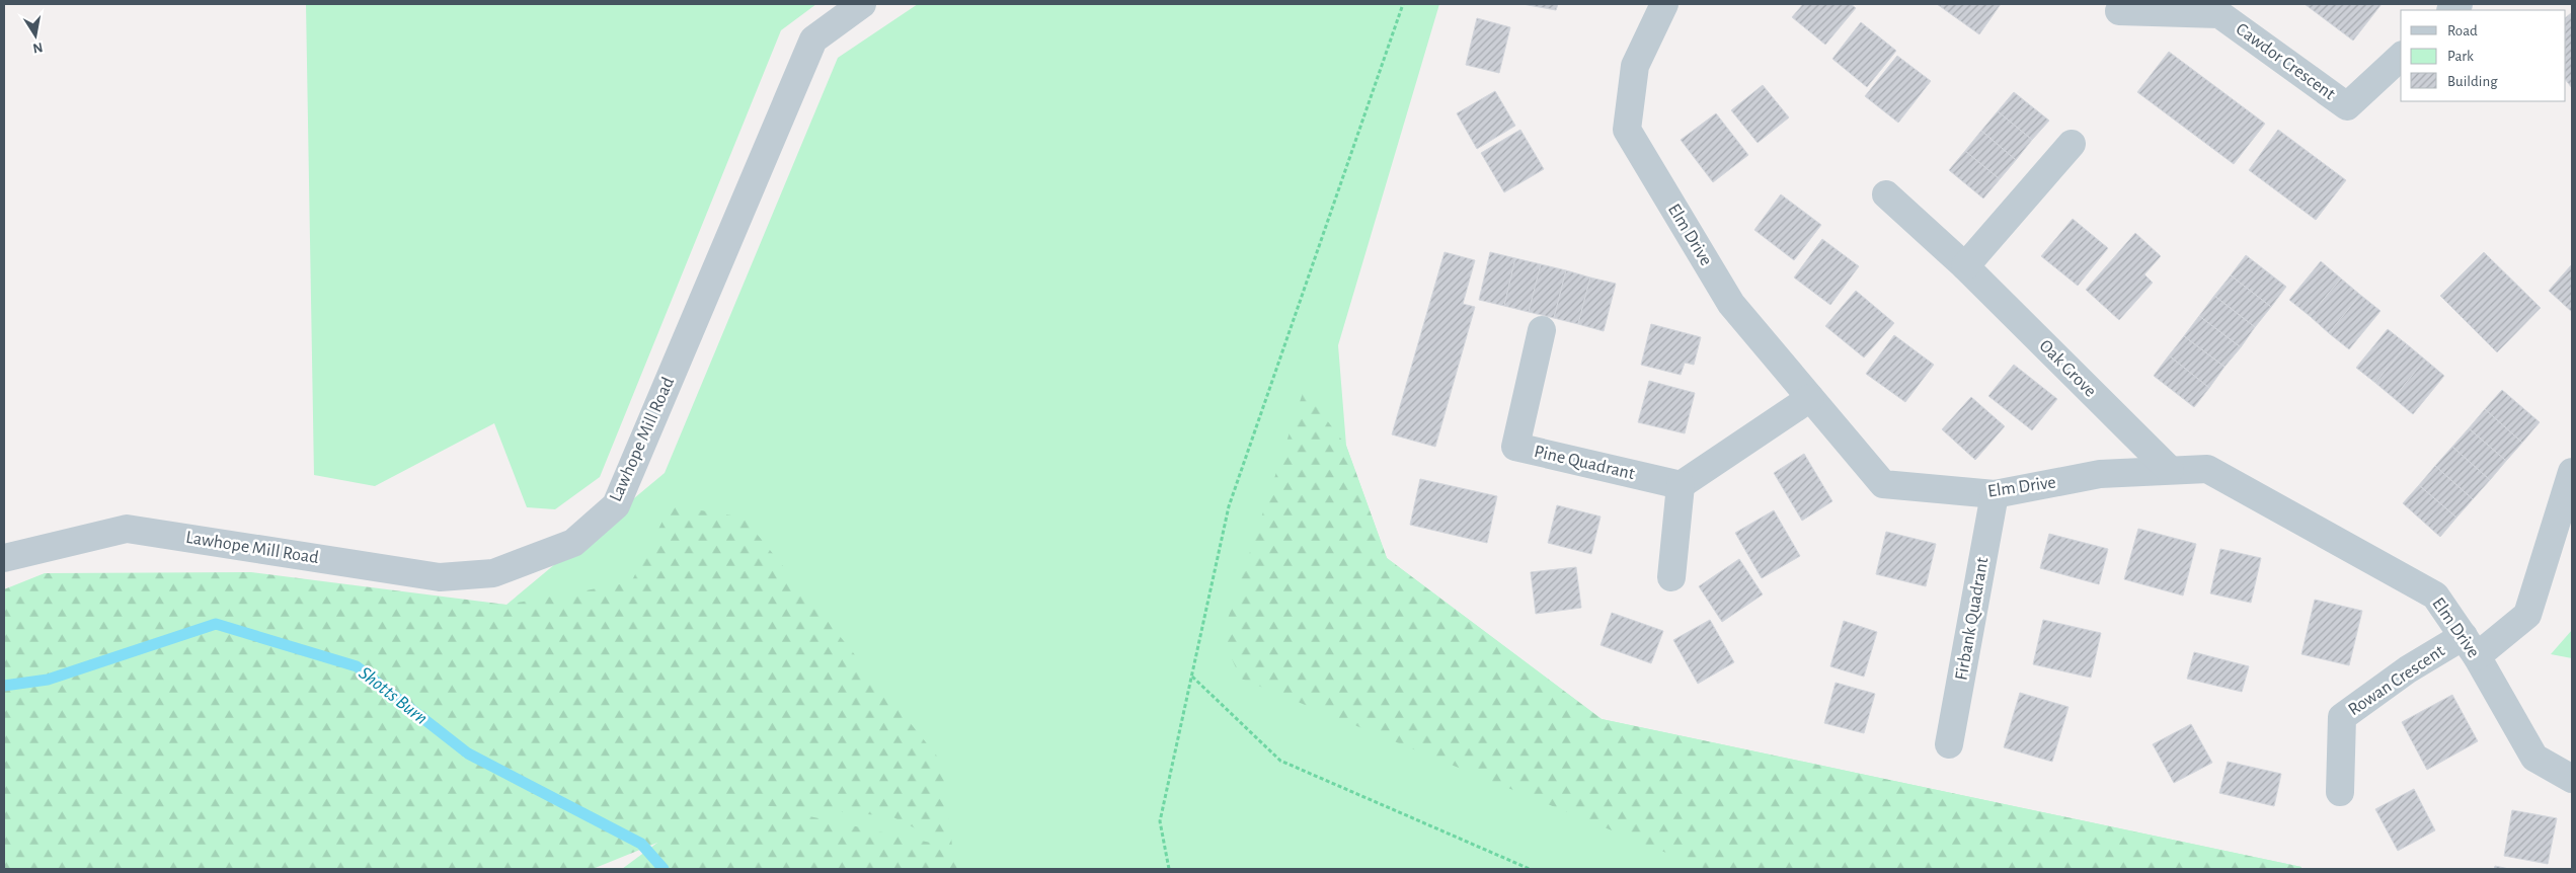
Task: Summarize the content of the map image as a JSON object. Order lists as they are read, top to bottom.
{
  "streets": {
    "street": [
      "Cawdor Crescent",
      "Elm Drive",
      "Oak Grove",
      "Lawhope Mill Road",
      "Pine Quadrant",
      "Firbank Quadrant",
      "Rowan Crescent"
    ]
  },
  "crossings": [
    ["Elm Drive", "Oak Grove"],
    ["Elm Drive", "Firbank Quadrant"],
    ["Elm Drive", "Rowan Crescent"]
  ],
  "water": ["Shotts Burn"],
  "legend": ["Road", "Park", "Building"],
  "north": "bottom"
}
